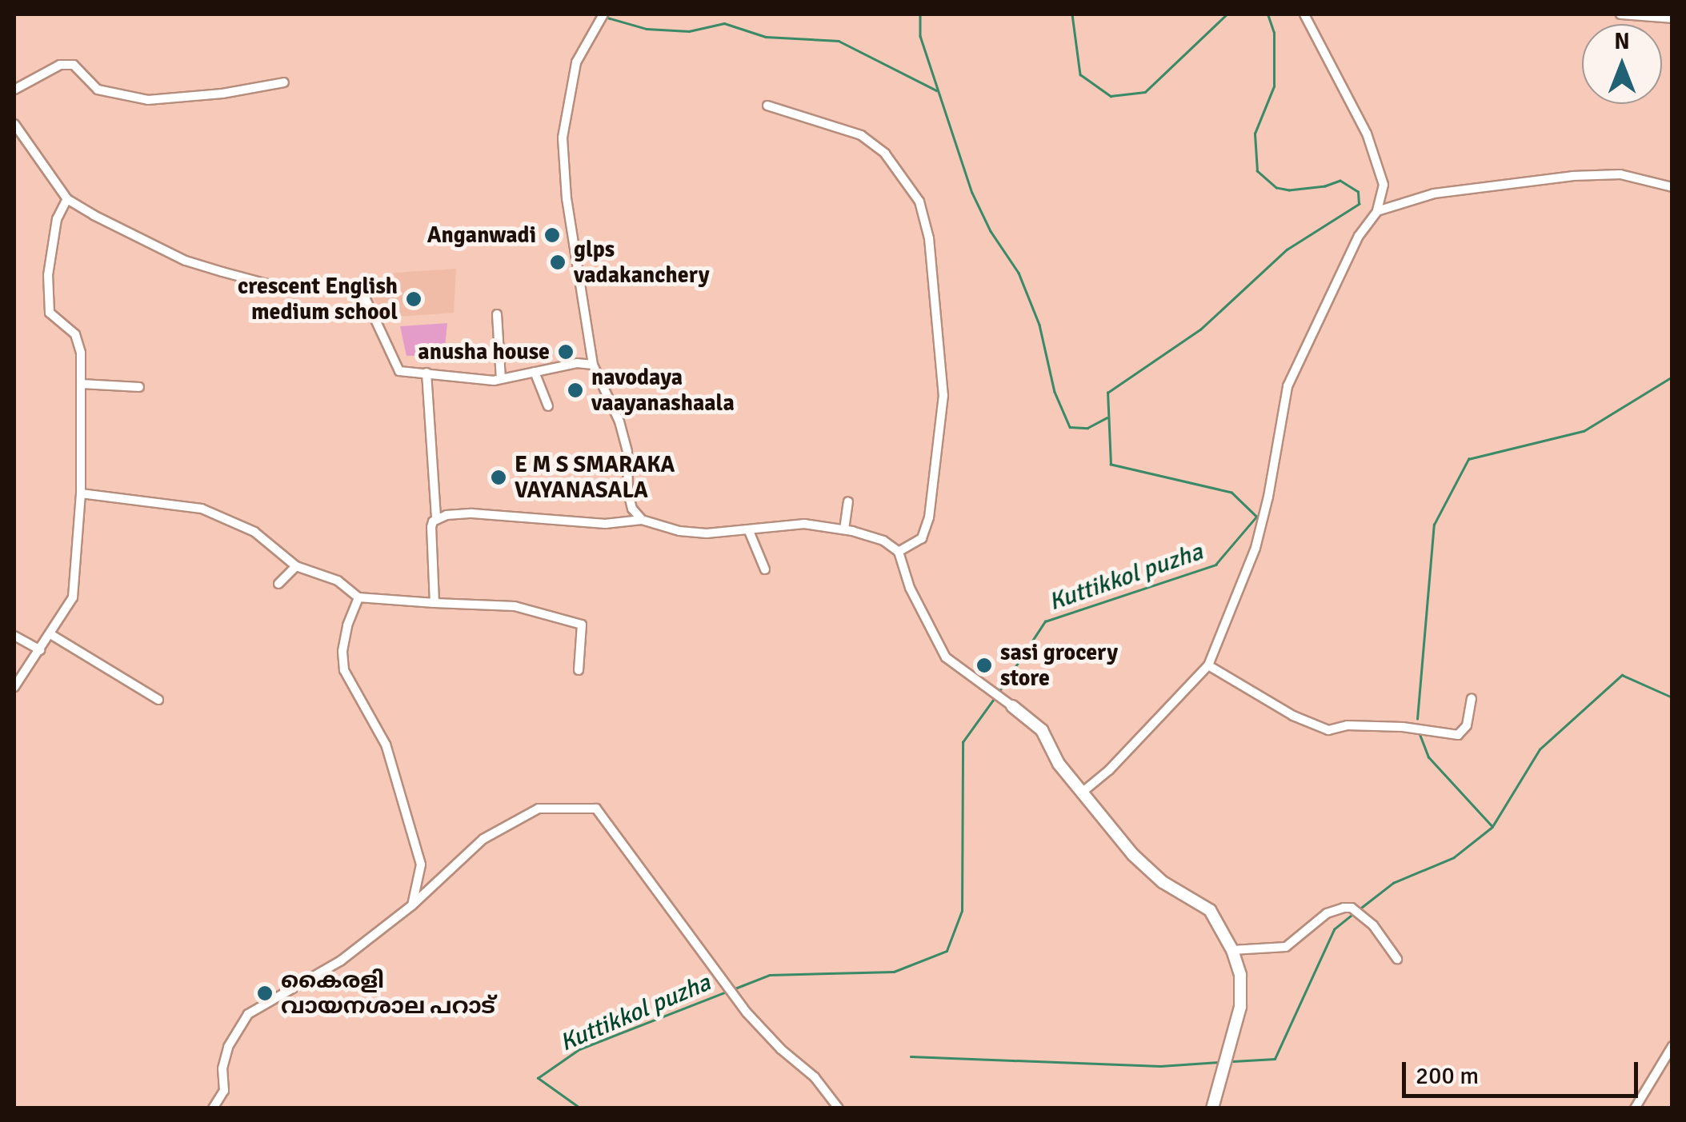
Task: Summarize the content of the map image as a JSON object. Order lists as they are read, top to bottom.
{
  "water": ["Kuttikkol puzha"],
  "places": [
    "Anganwadi",
    "glps vadakanchery",
    "crescent English medium school",
    "anusha house",
    "navodaya vaayanashaala",
    "E M S SMARAKA VAYANASALA",
    "sasi grocery store",
    "കൈരളി വായനശാല പറാട്"
  ],
  "scale_bar": "200 m",
  "north": "top"
}
